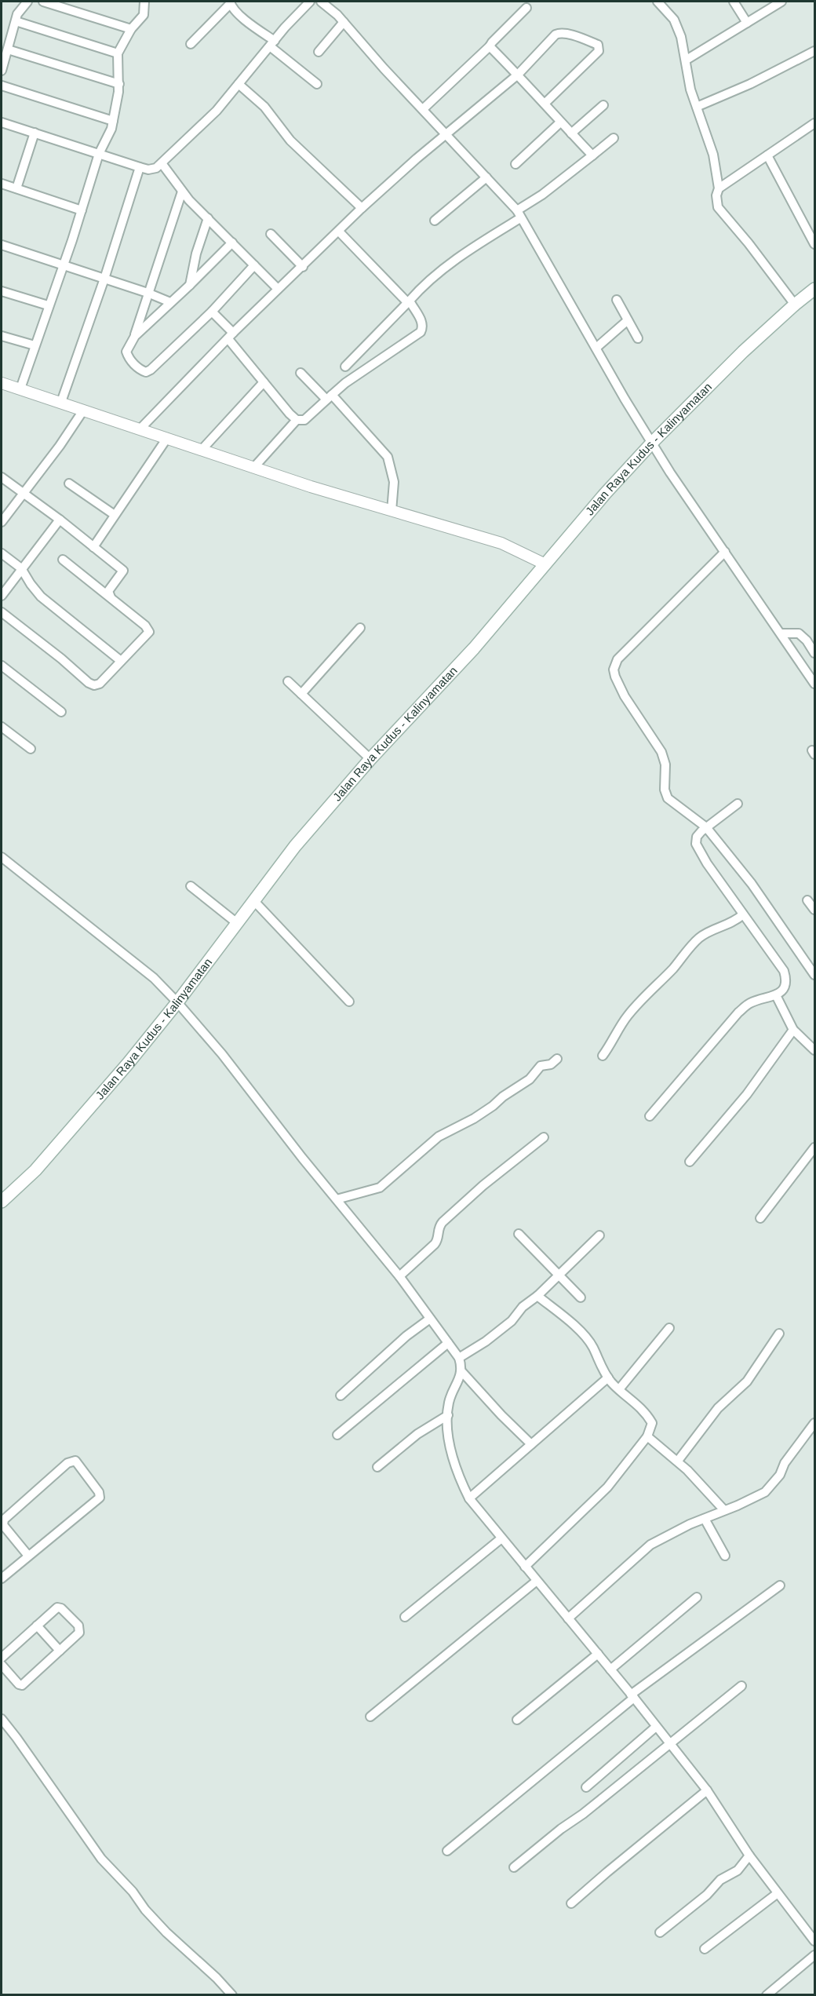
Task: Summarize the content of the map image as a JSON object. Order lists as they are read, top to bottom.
{
  "streets": {
    "main road": ["Jalan Raya Kudus - Kalinyamatan"]
  }
}
